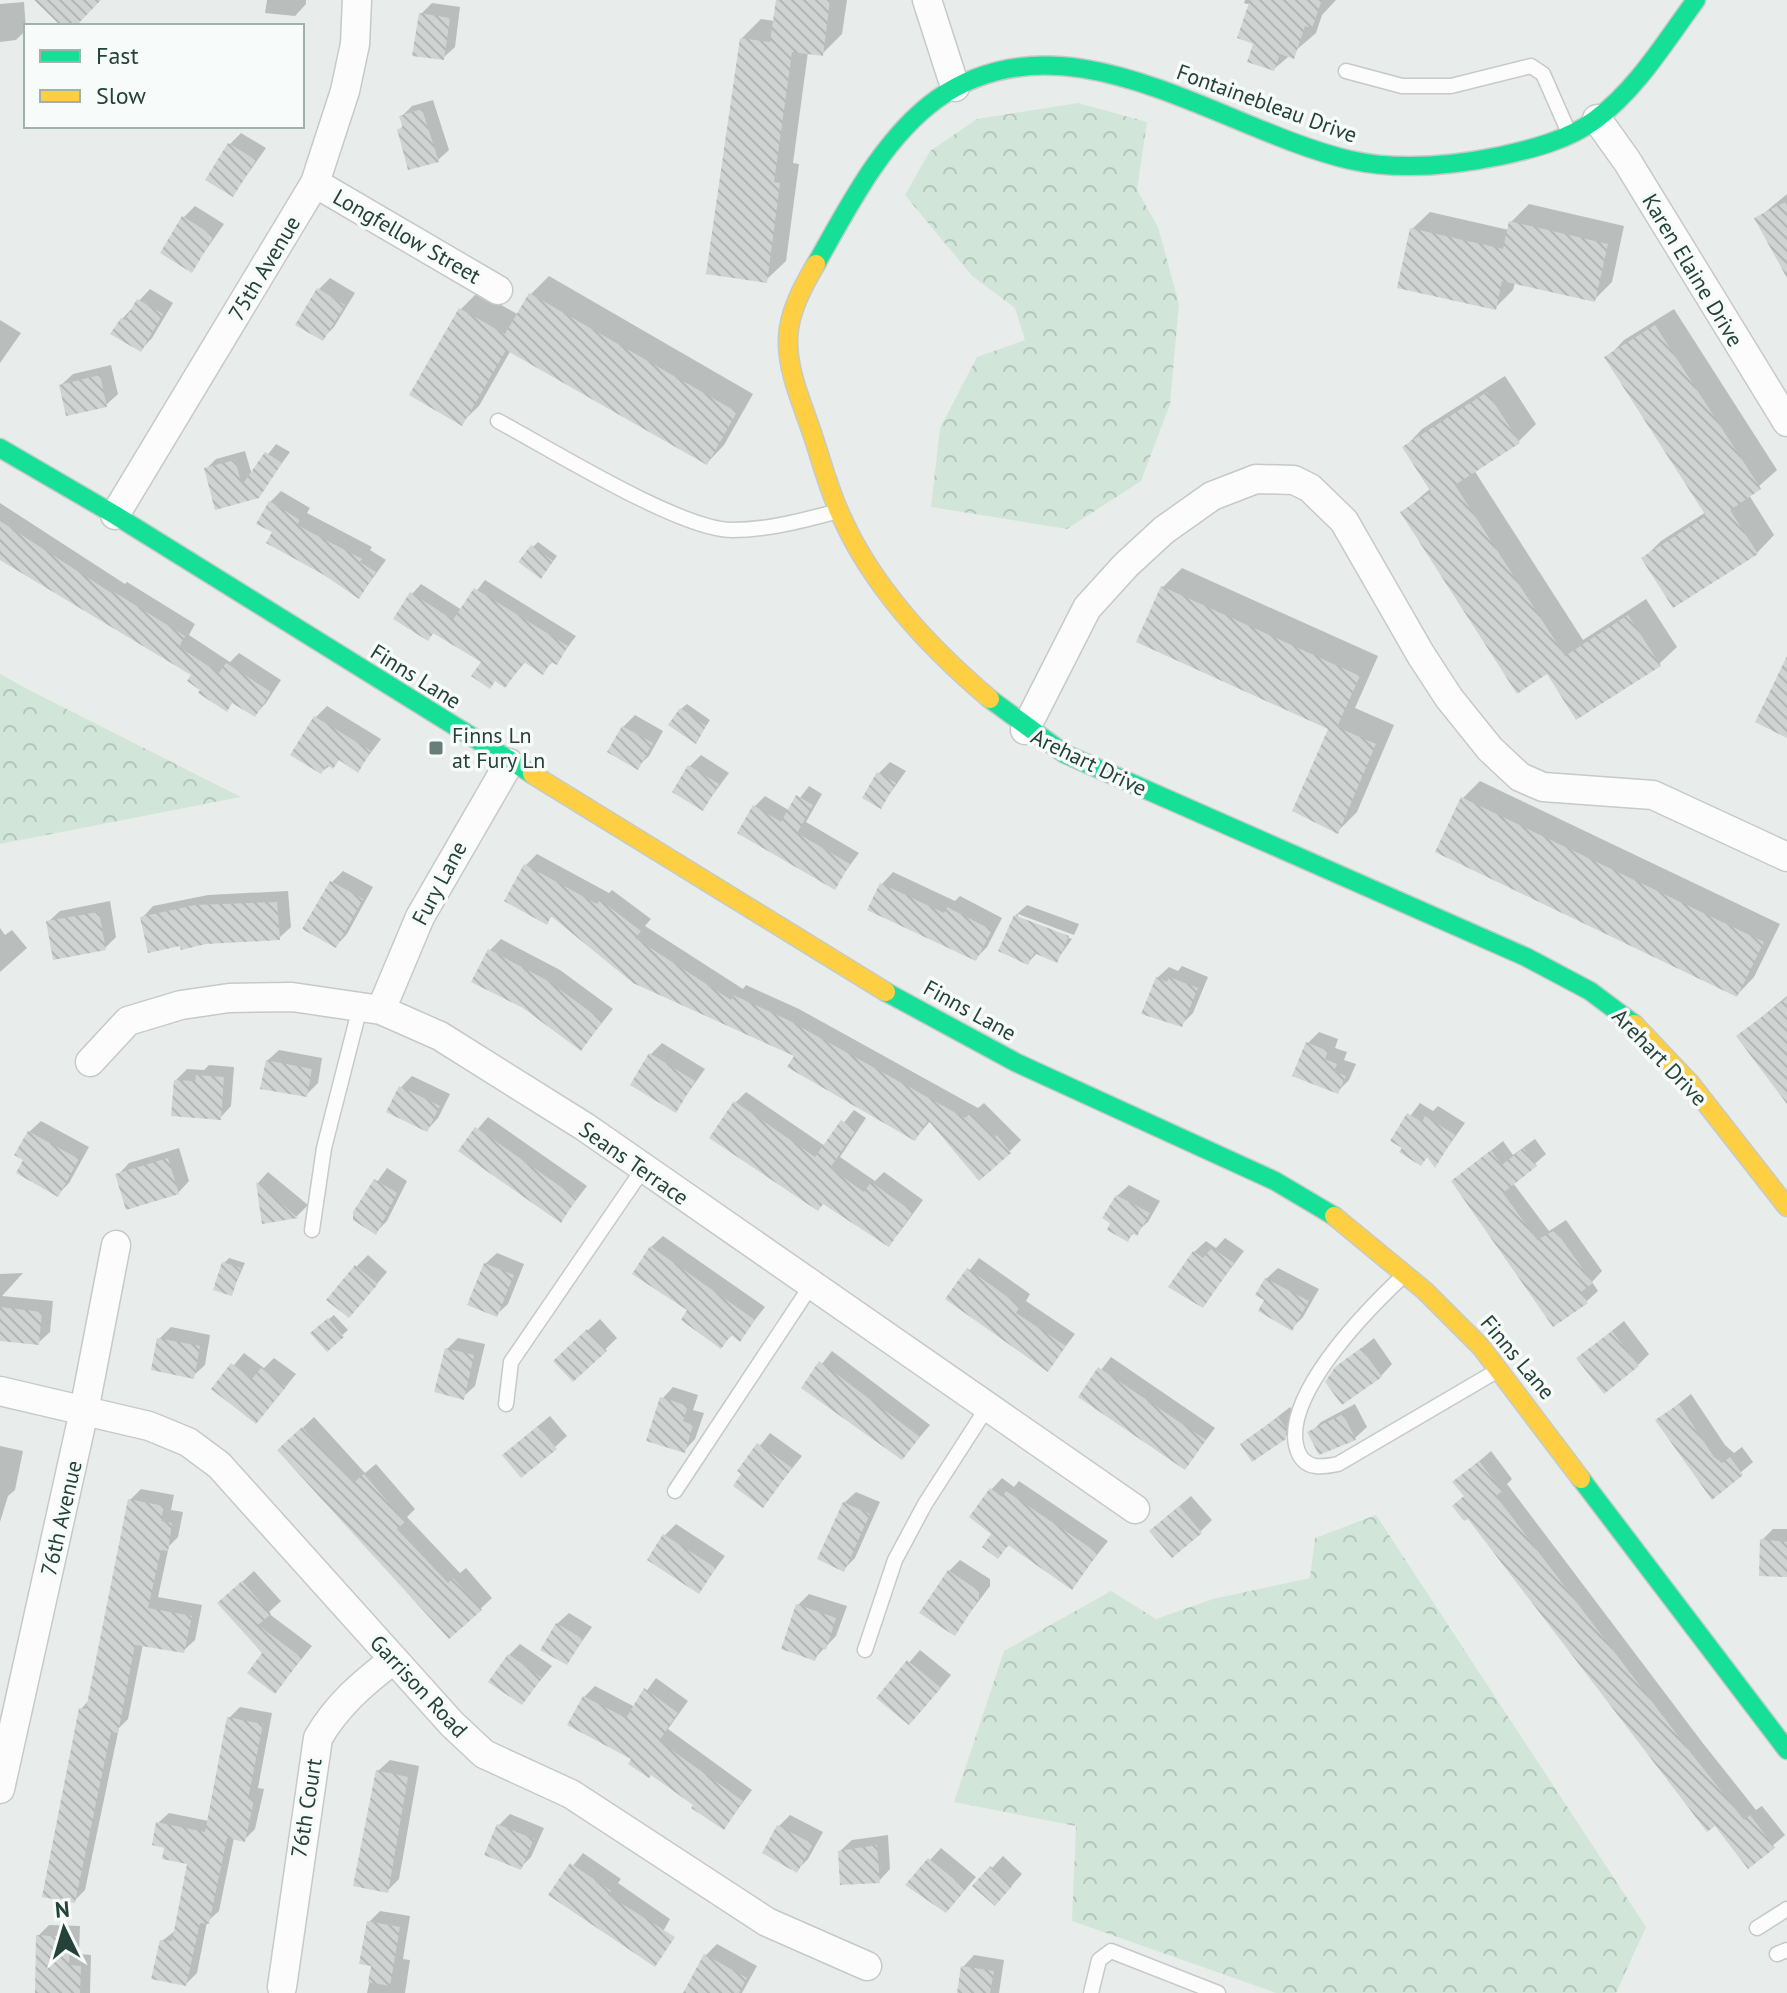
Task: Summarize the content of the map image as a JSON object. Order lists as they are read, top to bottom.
{
  "streets": {
    "street": [
      "Fontainebleau Drive",
      "Longfellow Street",
      "75th Avenue",
      "Karen Elaine Drive",
      "Finns Lane",
      "Arehart Drive",
      "Fury Lane",
      "Seans Terrace",
      "76th Avenue",
      "Garrison Road",
      "76th Court"
    ]
  },
  "crossings": [
    ["Fontainebleau Drive", "Karen Elaine Drive"],
    ["Fontainebleau Drive", "Arehart Drive"],
    ["Longfellow Street", "75th Avenue"],
    ["75th Avenue", "Finns Lane"],
    ["Finns Lane", "Fury Lane"],
    ["Fury Lane", "Seans Terrace"],
    ["76th Avenue", "Garrison Road"],
    ["Garrison Road", "76th Court"]
  ],
  "places": {
    "transit": ["Finns Ln at Fury Ln"]
  },
  "legend": ["Fast", "Slow"],
  "north": "top"
}
